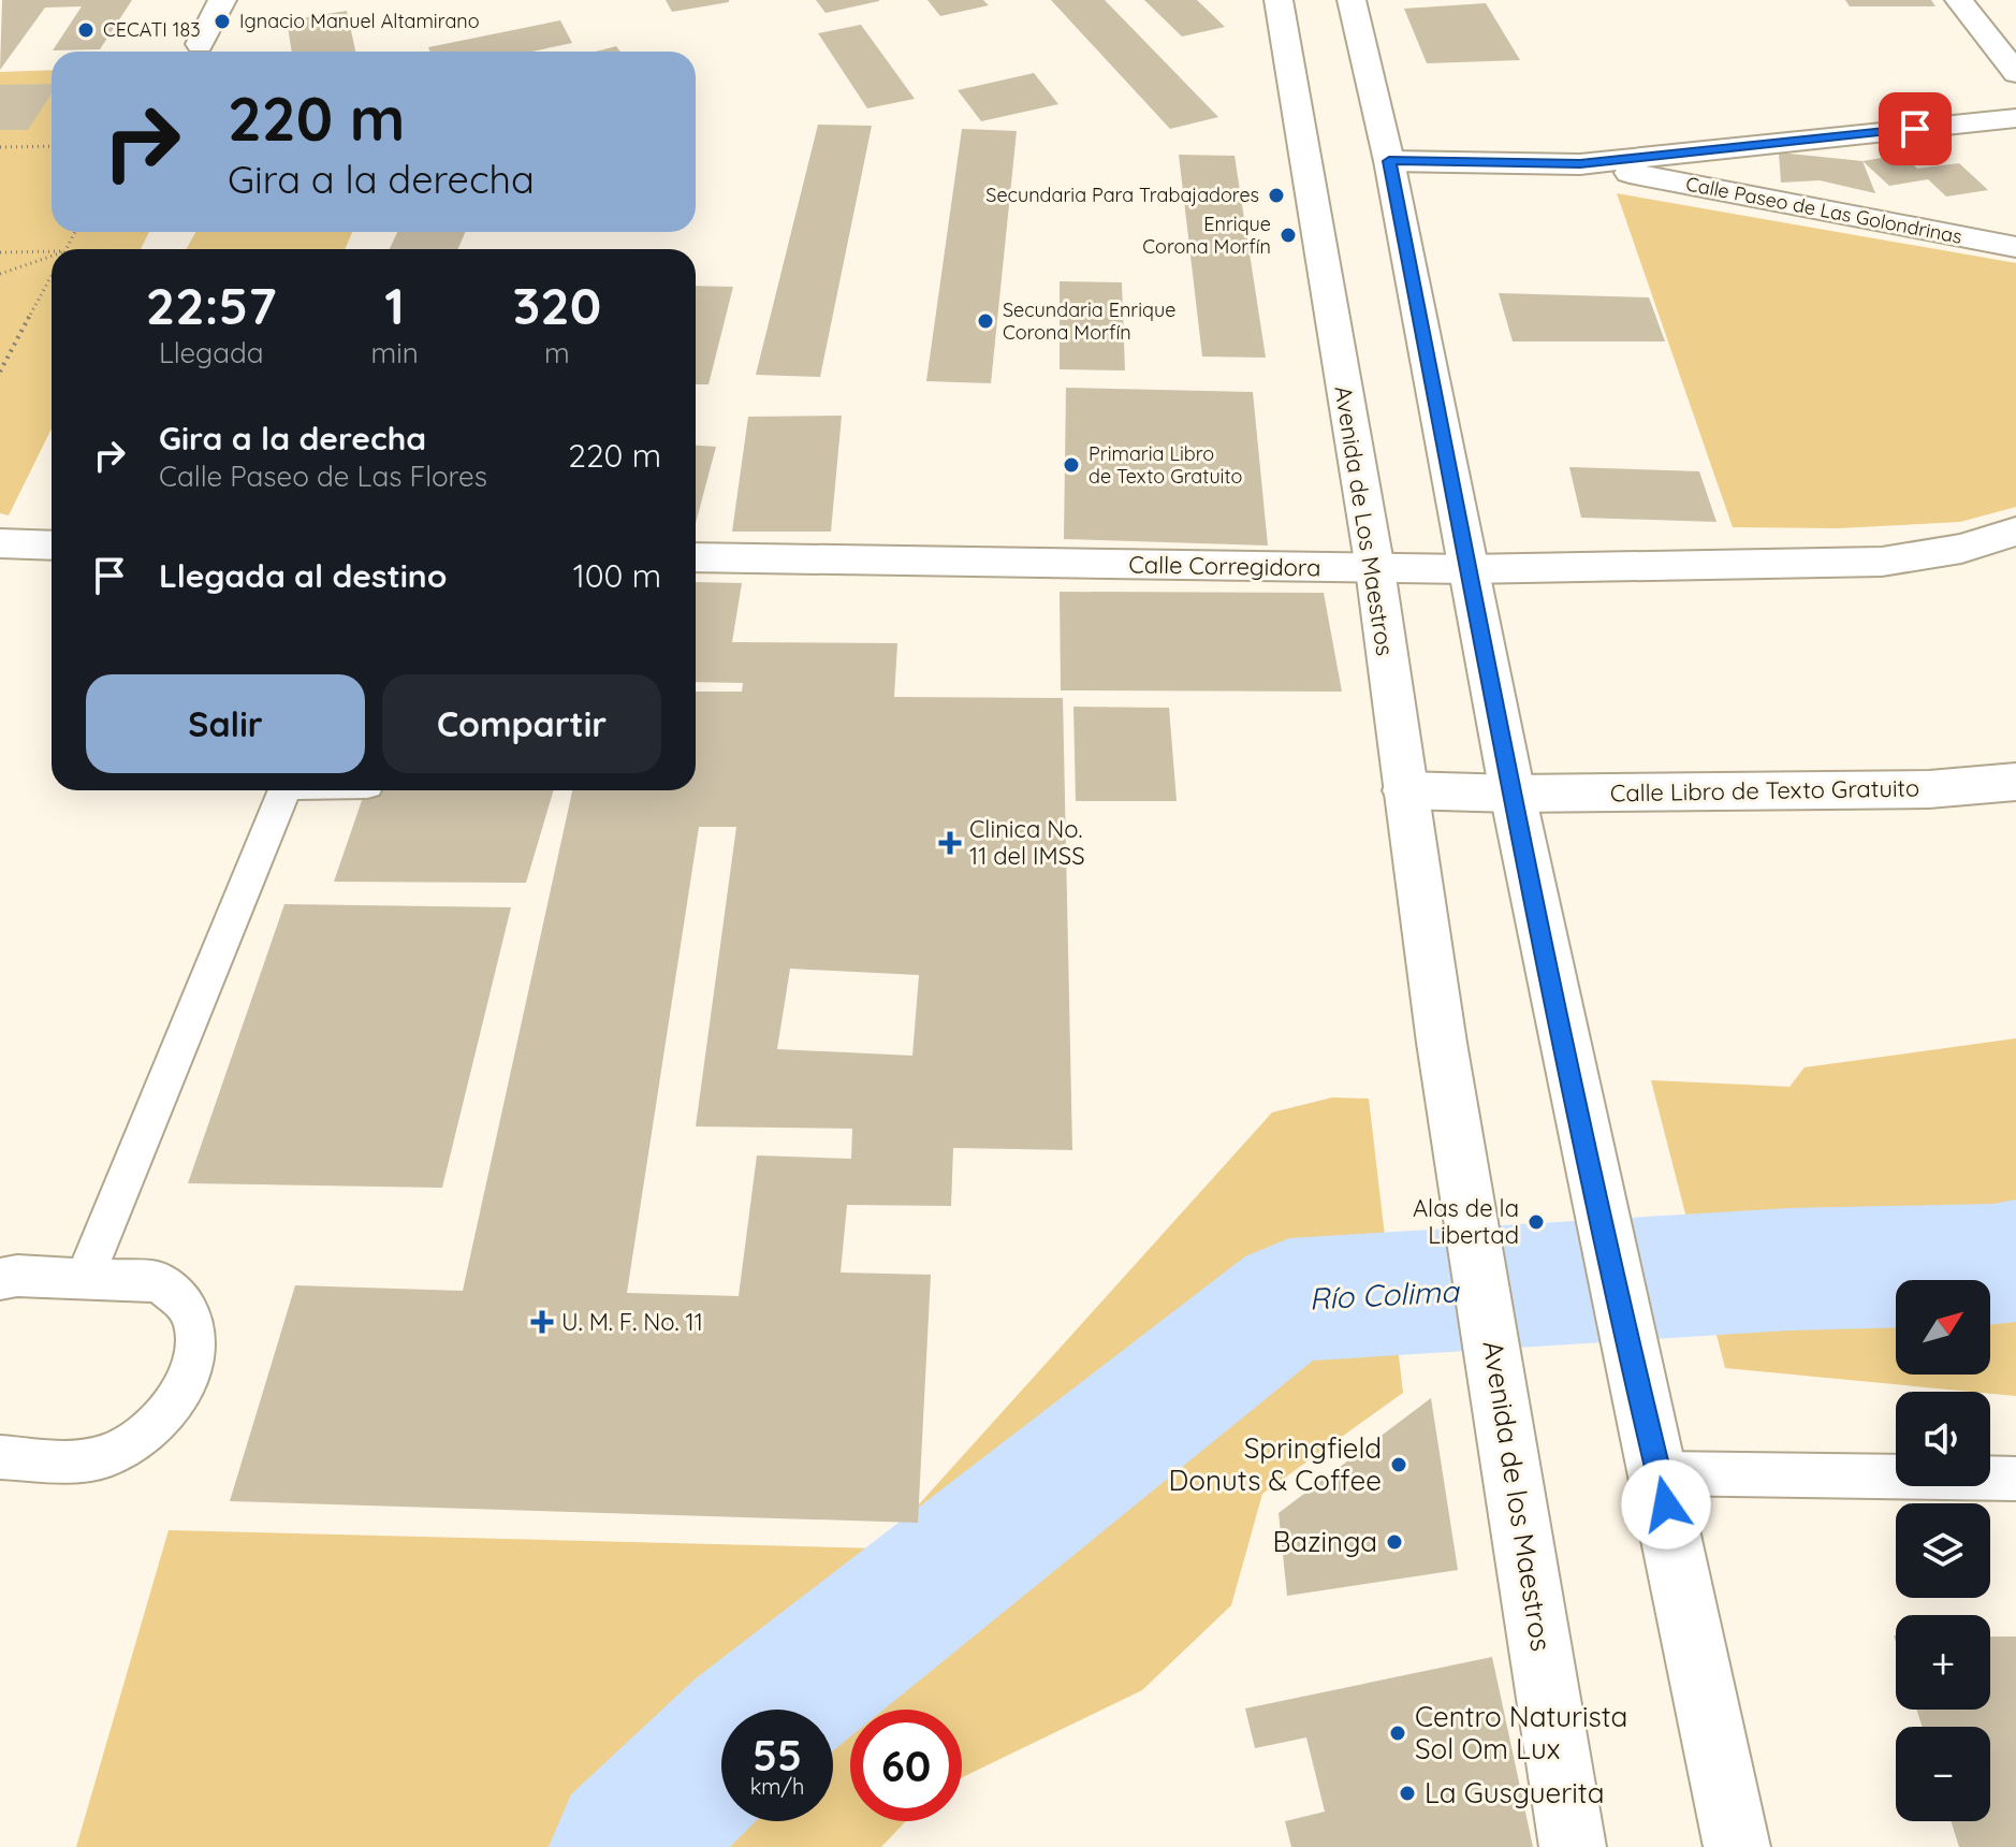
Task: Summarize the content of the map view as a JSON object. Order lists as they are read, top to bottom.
{
  "streets": {
    "main road": [
      "Calle Paseo de Las Golondrinas",
      "Avenida de Los Maestros",
      "Calle Corregidora",
      "Calle Libro de Texto Gratuito",
      "Avenida de los Maestros"
    ]
  },
  "crossings": [
    ["Avenida de Los Maestros", "Calle Corregidora"],
    ["Avenida de Los Maestros", "Calle Libro de Texto Gratuito"],
    ["Avenida de Los Maestros", "Avenida de los Maestros"]
  ],
  "water": ["Río Colima"],
  "places": {
    "other": [
      "Ignacio Manuel Altamirano",
      "CECATI 183",
      "Secundaria Para Trabajadores",
      "Enrique Corona Morfín",
      "Secundaria Enrique Corona Morfín",
      "Primaria Libro de Texto Gratuito",
      "Alas de la Libertad",
      "Springfield Donuts & Coffee",
      "Bazinga",
      "Centro Naturista Sol Om Lux",
      "La Gusguerita"
    ],
    "health": ["Clinica No. 11 del IMSS", "U. M. F. No. 11"]
  },
  "north": "top right",
  "page": {
    "turn": ["220 m", "Gira a la derecha"],
    "eta": [
      "22:57",
      "Llegada",
      "1",
      "min",
      "320",
      "m"
    ],
    "list": [
      {
        "name": "Gira a la derecha",
        "note": "Calle Paseo de Las Flores",
        "value": "220 m"
      },
      {
        "name": "Llegada al destino",
        "value": "100 m"
      }
    ],
    "buttons": ["Salir", "Compartir"],
    "map_buttons": ["+", "−"],
    "speed": "55 km/h",
    "limit": "60"
  }
}
